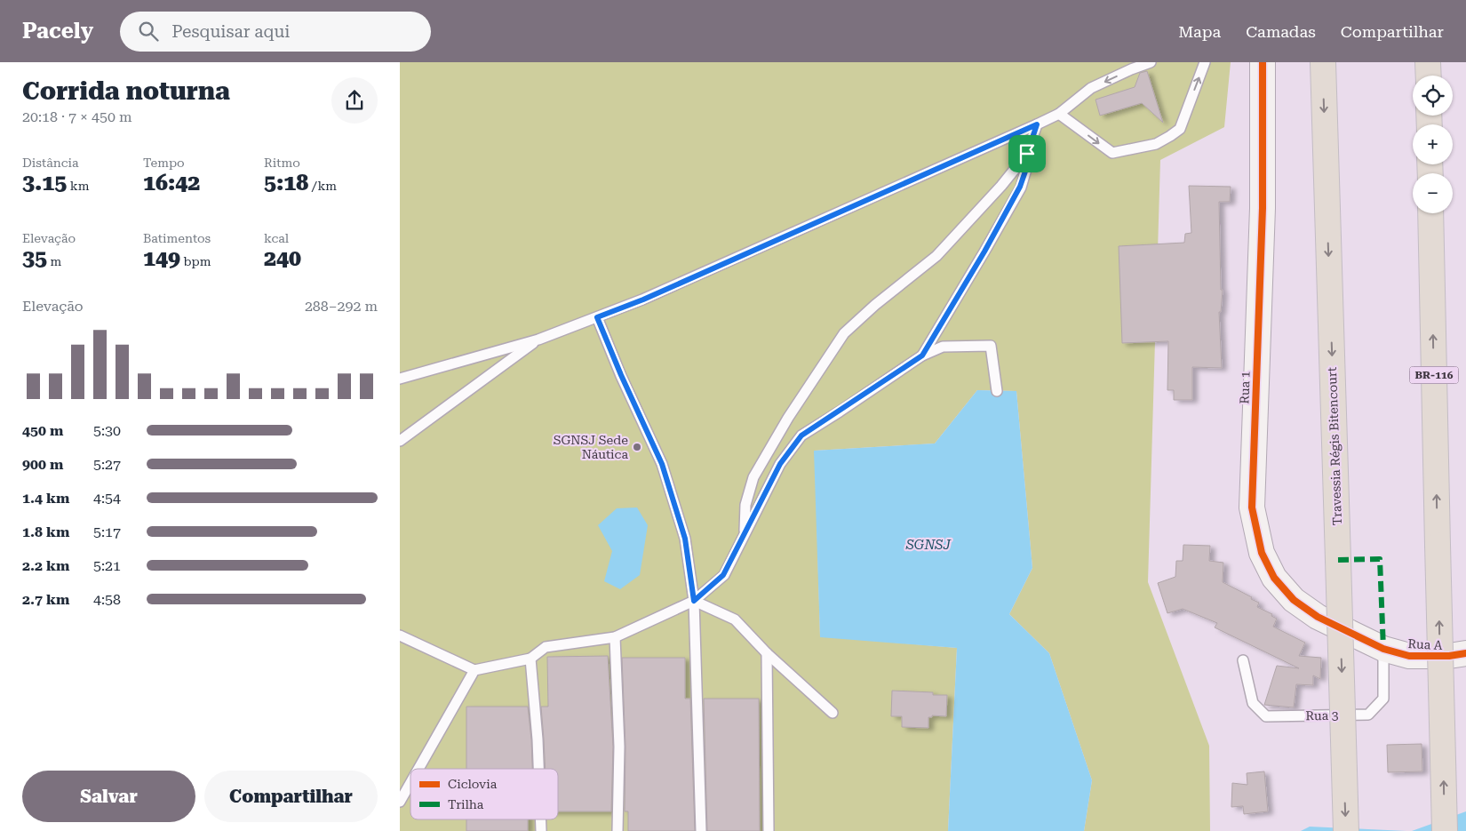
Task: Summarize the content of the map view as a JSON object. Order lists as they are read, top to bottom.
{
  "streets": {
    "highway": ["BR-116", "Travessia Régis Bitencourt"],
    "street": ["Rua 1", "Rua A"],
    "lane": ["Rua 3"]
  },
  "crossings": [
    ["Rua 1", "Rua A"],
    ["Rua 1", "Rua 3"],
    ["Rua A", "Rua 3"]
  ],
  "water": ["SGNSJ"],
  "places": ["SGNSJ Sede Náutica"],
  "legend": ["Ciclovia", "Trilha"],
  "page": {
    "header": "Pacely",
    "search": "Pesquisar aqui",
    "nav": ["Mapa", "Camadas", "Compartilhar"],
    "heading": ["Corrida noturna", "20:18 · 7 × 450 m"],
    "map_buttons": ["+", "−"],
    "stats": [
      ["Distância", "3.15 km"],
      ["Tempo", "16:42"],
      ["Ritmo", "5:18 /km"],
      ["Elevação", "35 m"],
      ["Batimentos", "149 bpm"],
      ["kcal", "240"]
    ],
    "chart": ["Elevação", "288–292 m"],
    "list": [
      {
        "name": "450 m",
        "note": "5:30"
      },
      {
        "name": "900 m",
        "note": "5:27"
      },
      {
        "name": "1.4 km",
        "note": "4:54"
      },
      {
        "name": "1.8 km",
        "note": "5:17"
      },
      {
        "name": "2.2 km",
        "note": "5:21"
      },
      {
        "name": "2.7 km",
        "note": "4:58"
      }
    ],
    "buttons": ["Salvar", "Compartilhar"]
  }
}
